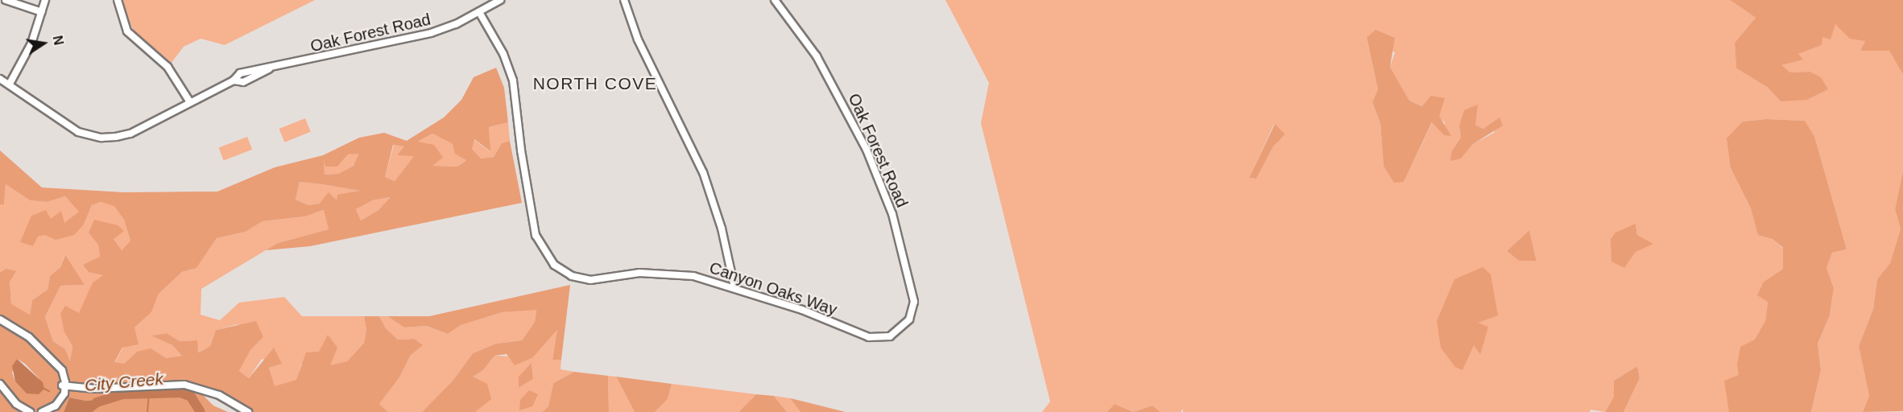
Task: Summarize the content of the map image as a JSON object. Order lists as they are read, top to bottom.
{
  "streets": {
    "street": ["Oak Forest Road", "Canyon Oaks Way"]
  },
  "crossings": [
    ["Oak Forest Road", "Canyon Oaks Way"]
  ],
  "districts": ["NORTH COVE"],
  "water": ["City Creek"],
  "north": "right"
}
